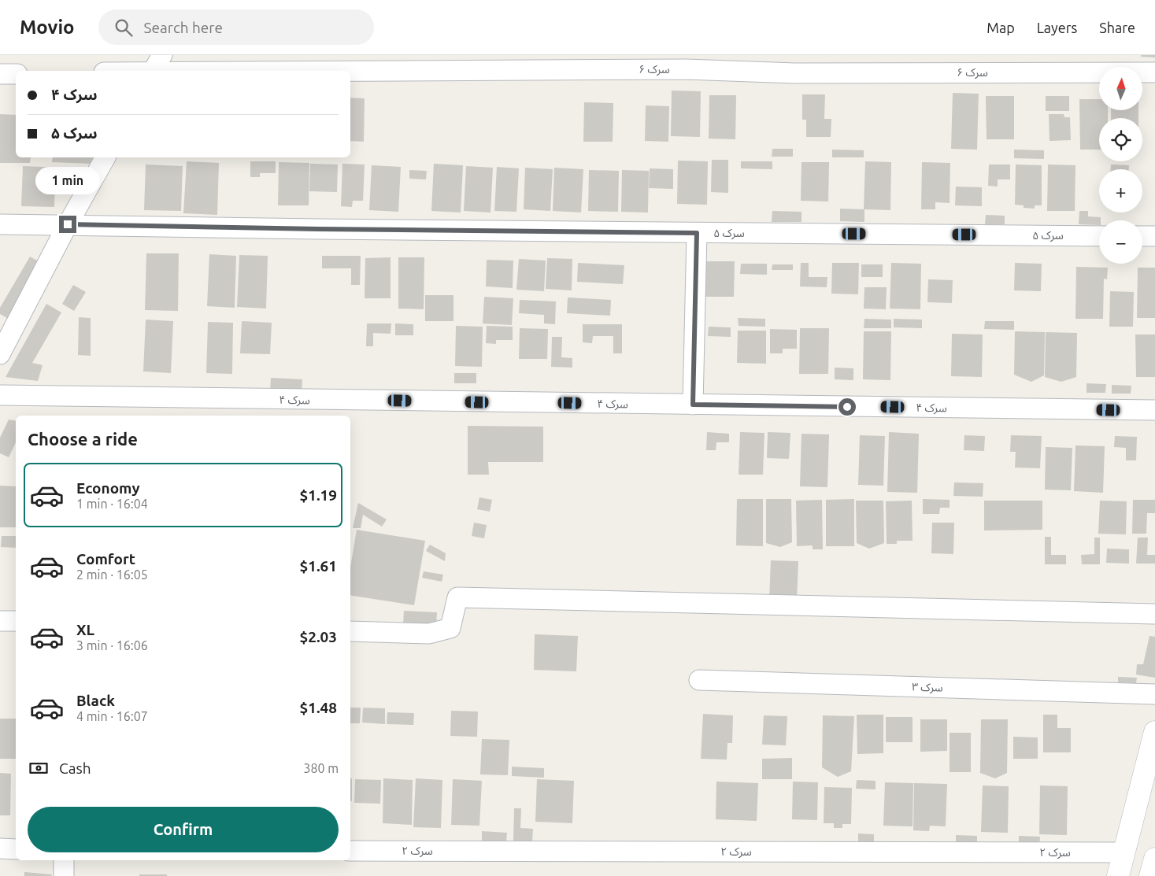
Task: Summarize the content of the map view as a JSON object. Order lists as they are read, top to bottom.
{
  "streets": {
    "street": [
      "سرک ۶",
      "سرک ۵",
      "سرک ۴",
      "سرک ۳",
      "سرک ۲"
    ]
  },
  "north": "top",
  "page": {
    "header": "Movio",
    "search": "Search here",
    "nav": ["Map", "Layers", "Share"],
    "map_buttons": ["+", "−"],
    "banner": ["سرک ۴", "سرک ۵"],
    "bubble": "1 min",
    "heading": "Choose a ride",
    "list": [
      {
        "name": "Economy",
        "note": "1 min · 16:04",
        "value": "$1.19"
      },
      {
        "name": "Comfort",
        "note": "2 min · 16:05",
        "value": "$1.61"
      },
      {
        "name": "XL",
        "note": "3 min · 16:06",
        "value": "$2.03"
      },
      {
        "name": "Black",
        "note": "4 min · 16:07",
        "value": "$1.48"
      }
    ],
    "pay": ["Cash", "380 m"],
    "buttons": "Confirm"
  }
}
